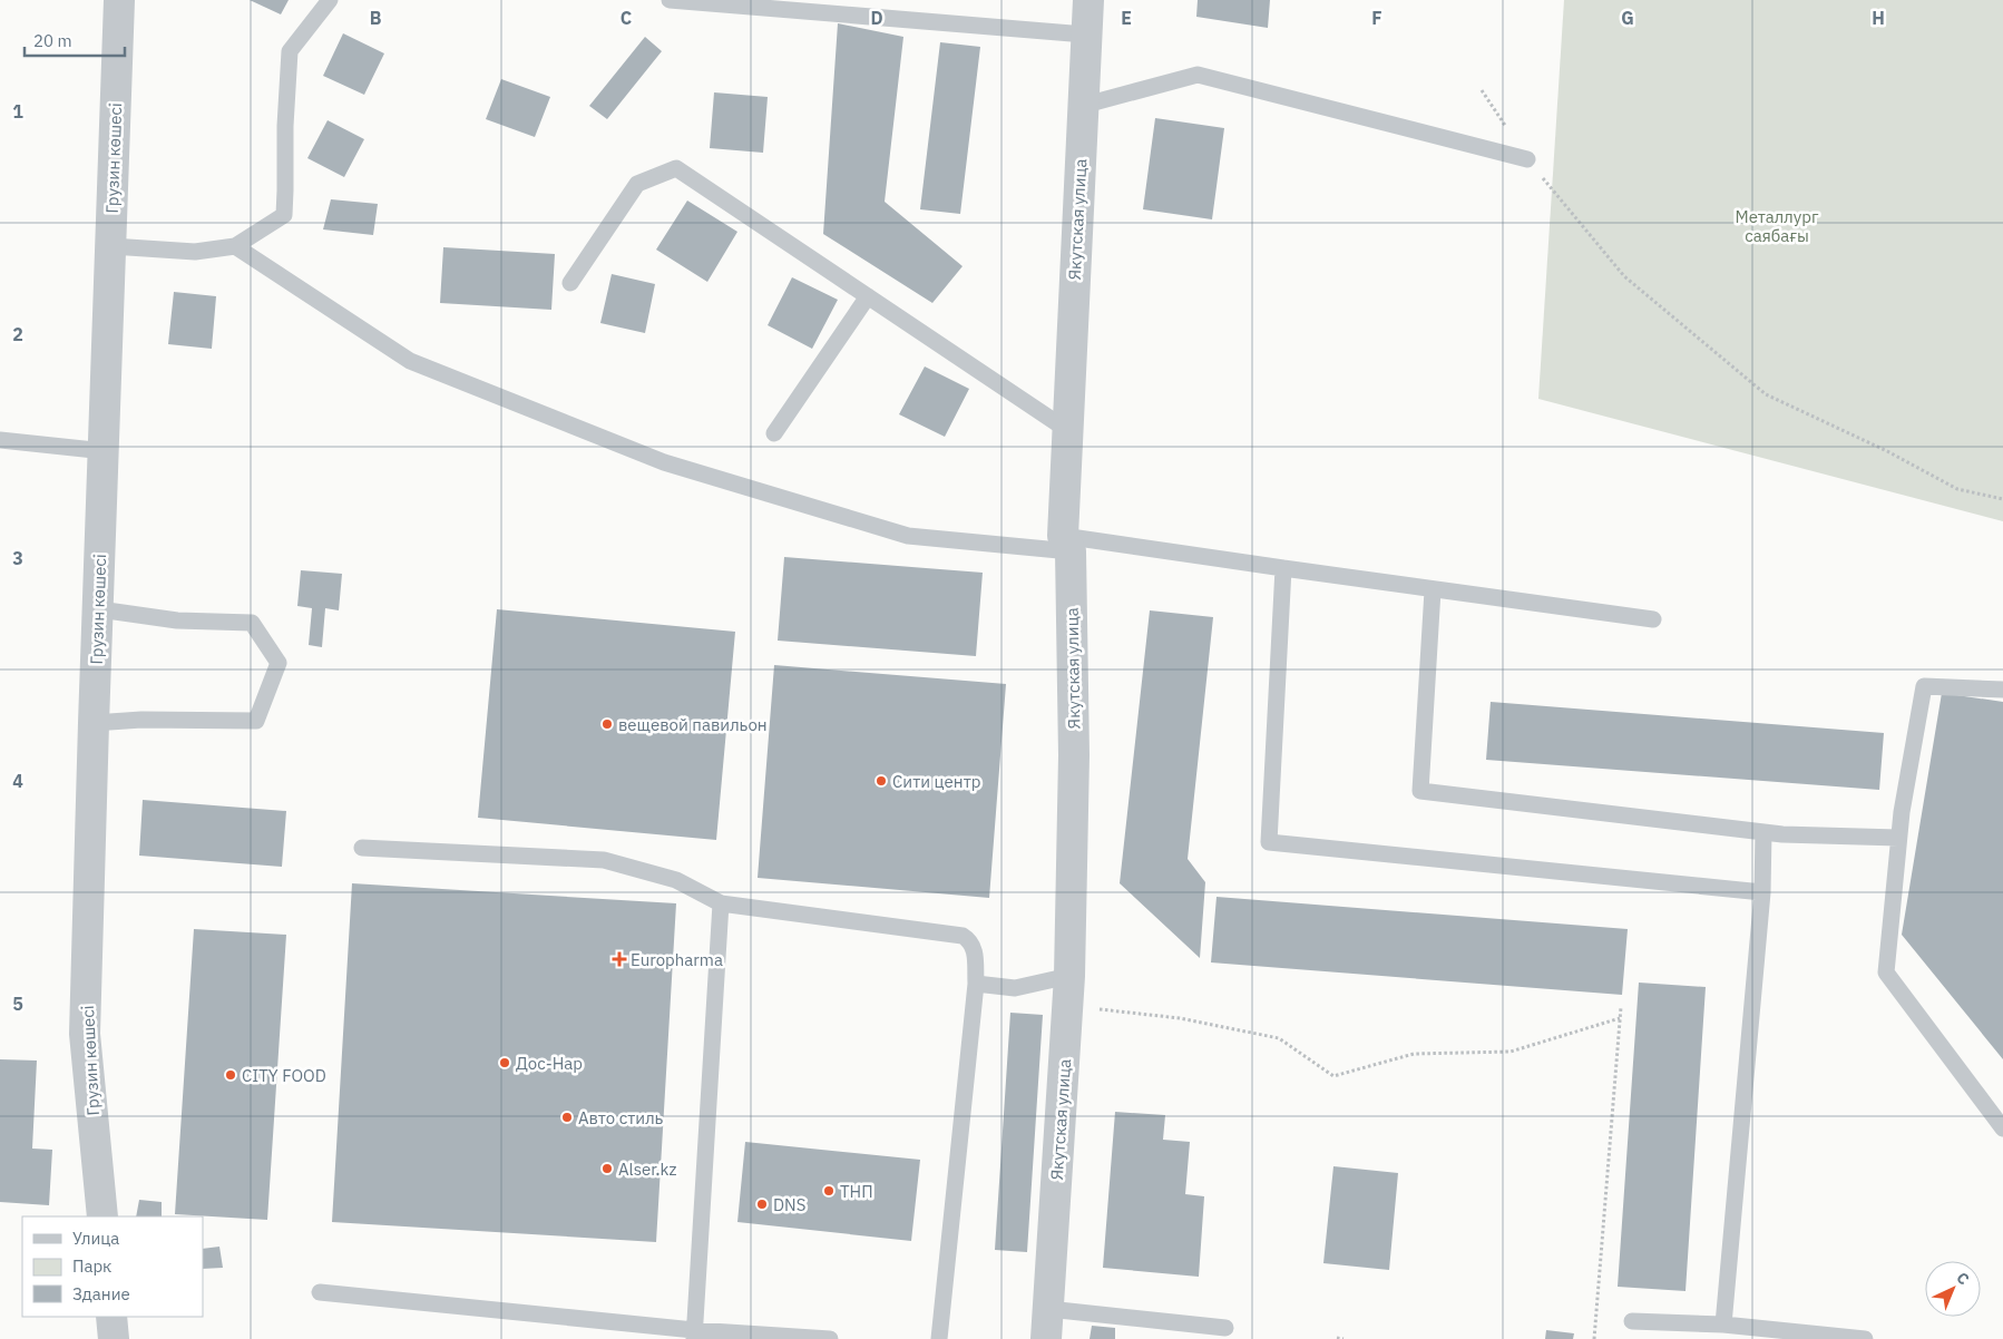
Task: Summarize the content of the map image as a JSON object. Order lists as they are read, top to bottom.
{
  "streets": {
    "street": ["Грузин көшесі", "Якутская улица"]
  },
  "parks": ["Металлург саябағы"],
  "places": {
    "other": [
      "вещевой павильон",
      "Сити центр",
      "Дос-Нар",
      "CITY FOOD",
      "Авто стиль",
      "Alser.kz",
      "ТНП",
      "DNS"
    ],
    "health": ["Europharma"]
  },
  "legend": ["Улица", "Парк", "Здание"],
  "scale_bar": "20 m",
  "north": "top right",
  "grid": {
    "columns": [
      "B",
      "C",
      "D",
      "E",
      "F",
      "G",
      "H"
    ],
    "rows": [
      "1",
      "2",
      "3",
      "4",
      "5"
    ]
  }
}
